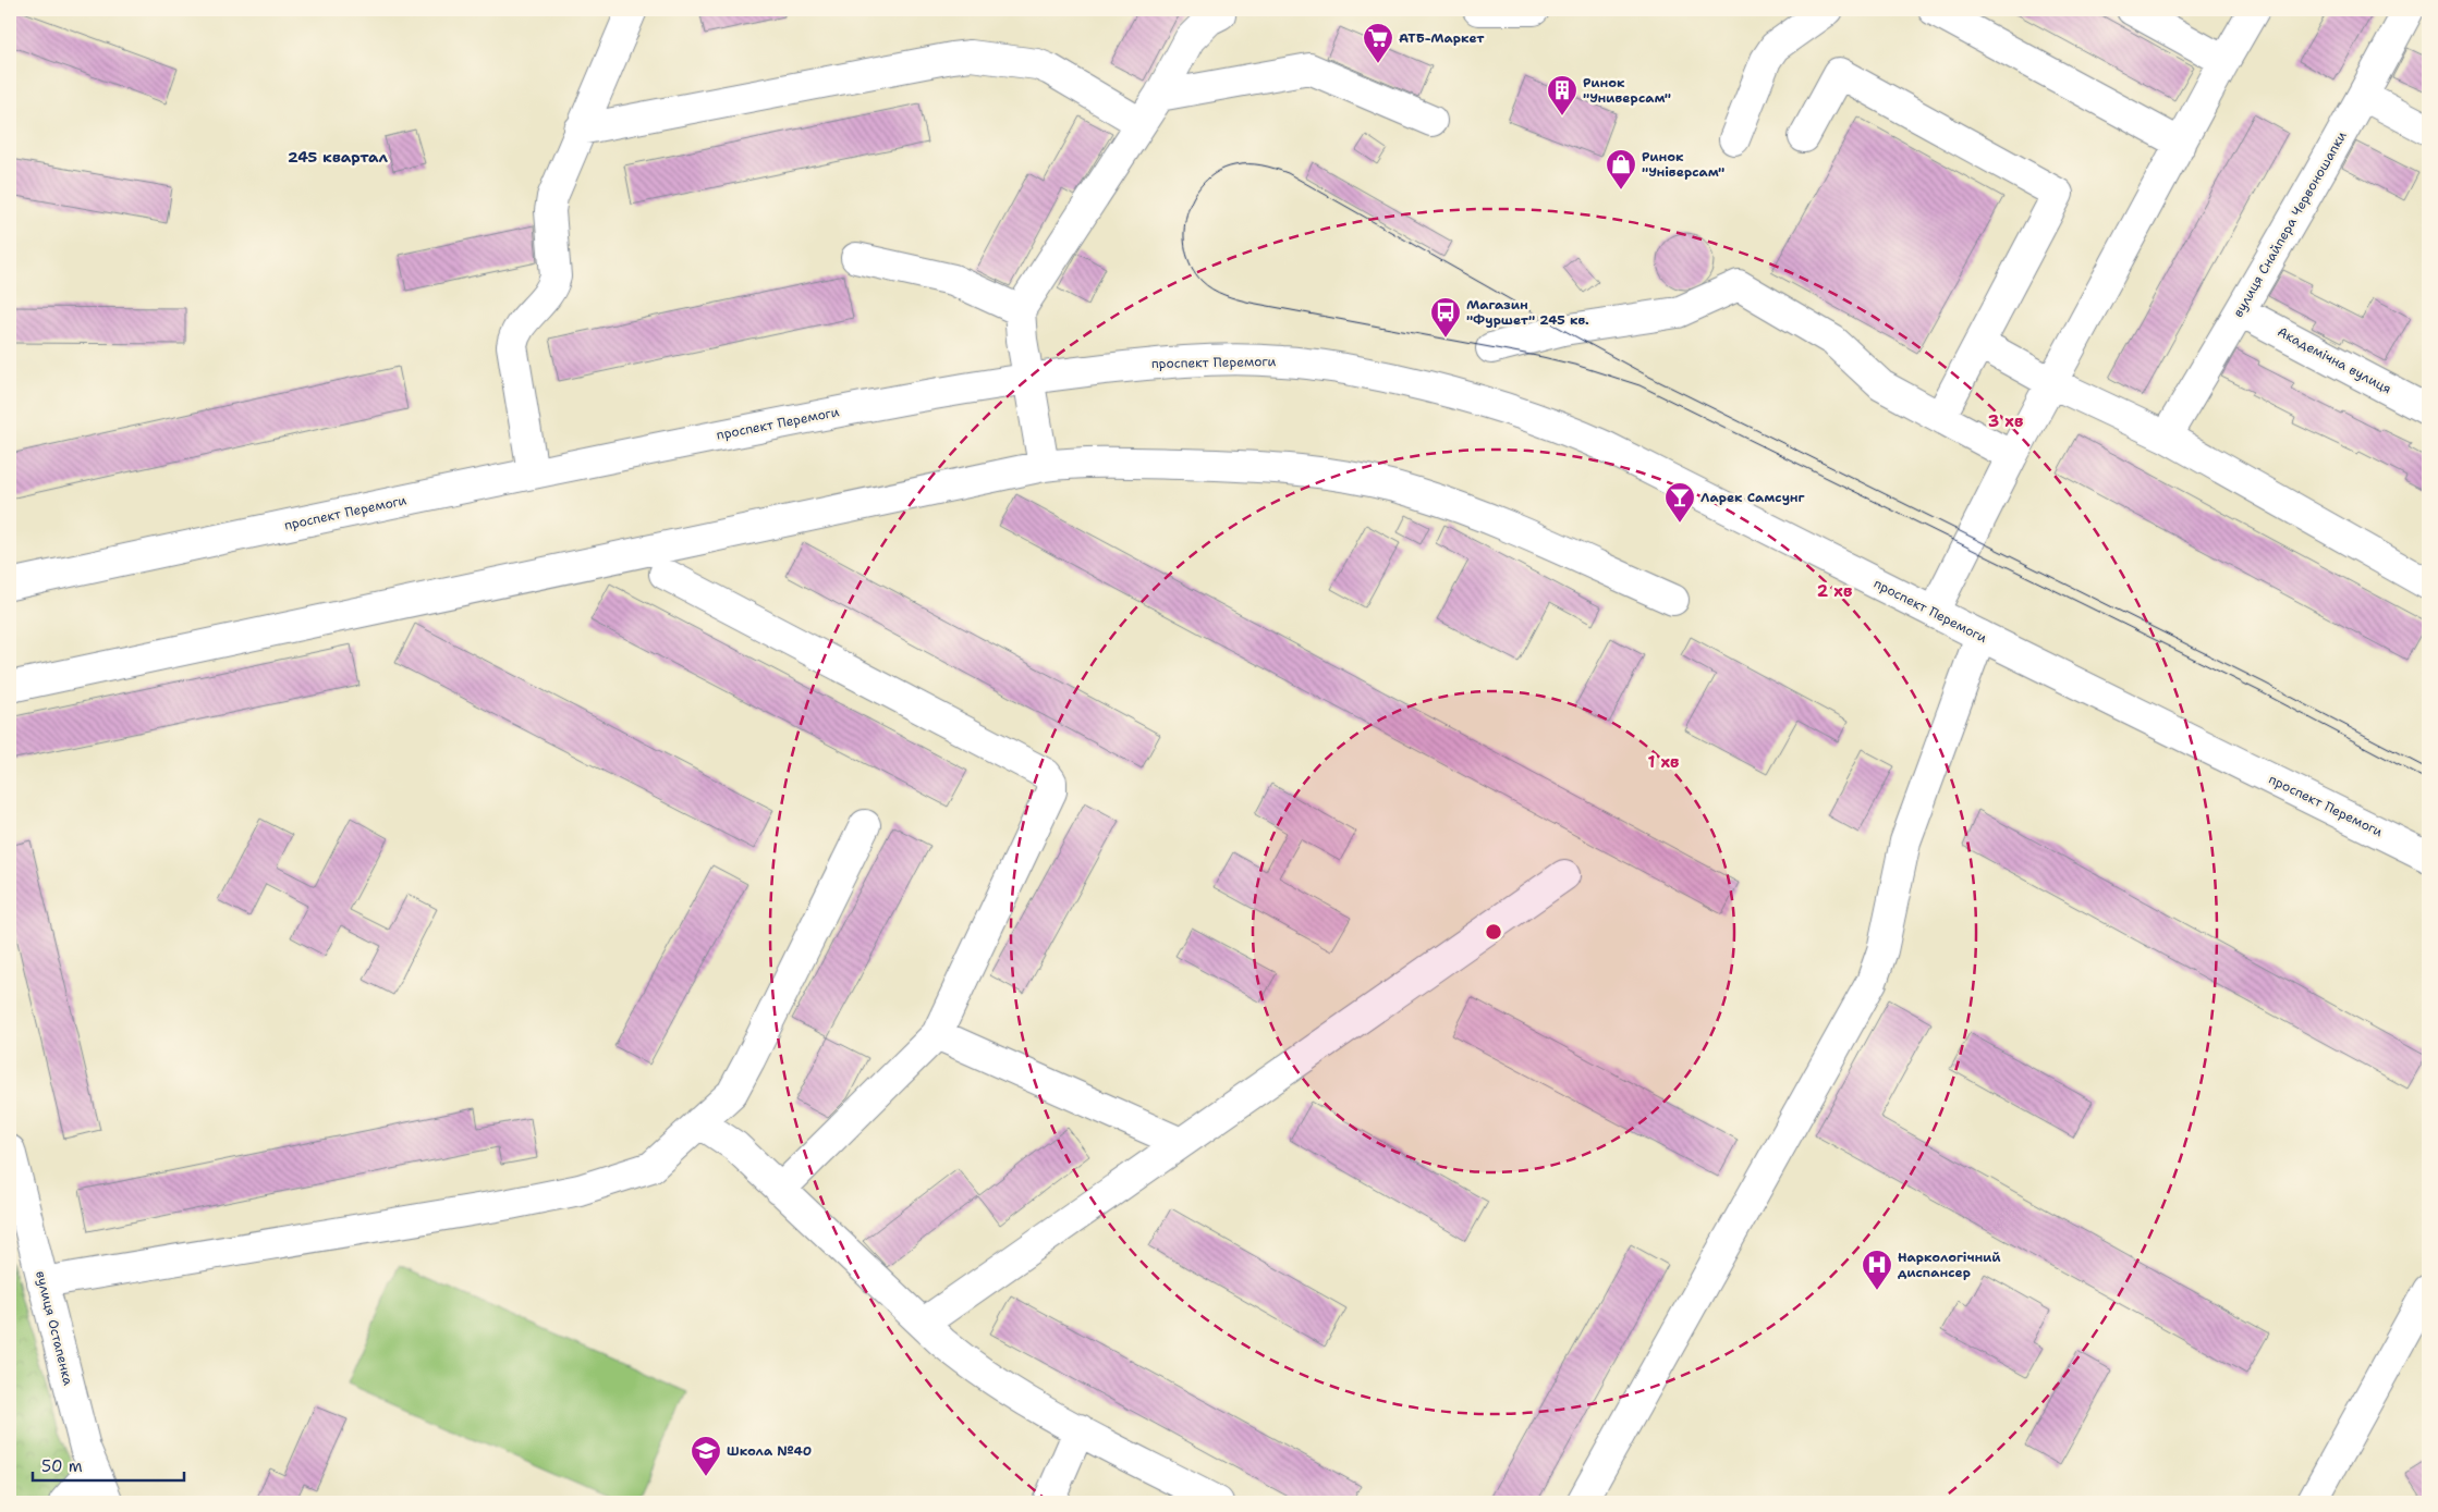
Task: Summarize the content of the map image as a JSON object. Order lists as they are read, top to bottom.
{
  "streets": {
    "street": [
      "вулиця Снайпера Червоношапки",
      "Академічна вулиця",
      "проспект Перемоги",
      "вулиця Остапенка"
    ]
  },
  "crossings": [
    ["вулиця Снайпера Червоношапки", "Академічна вулиця"]
  ],
  "districts": ["245 квартал"],
  "places": {
    "supermarket": ["АТБ-Маркет"],
    "building": ["Ринок \"Универсам\""],
    "shop": ["Ринок \"Універсам\""],
    "bus stop": ["Магазин \"Фуршет\" 245 кв."],
    "bar": ["Ларек Самсунг"],
    "hospital": ["Наркологічний диспансер"],
    "school or university": ["Школа №40"]
  },
  "scale_bar": "50 m",
  "rings": ["3 хв", "2 хв", "1 хв"]
}
